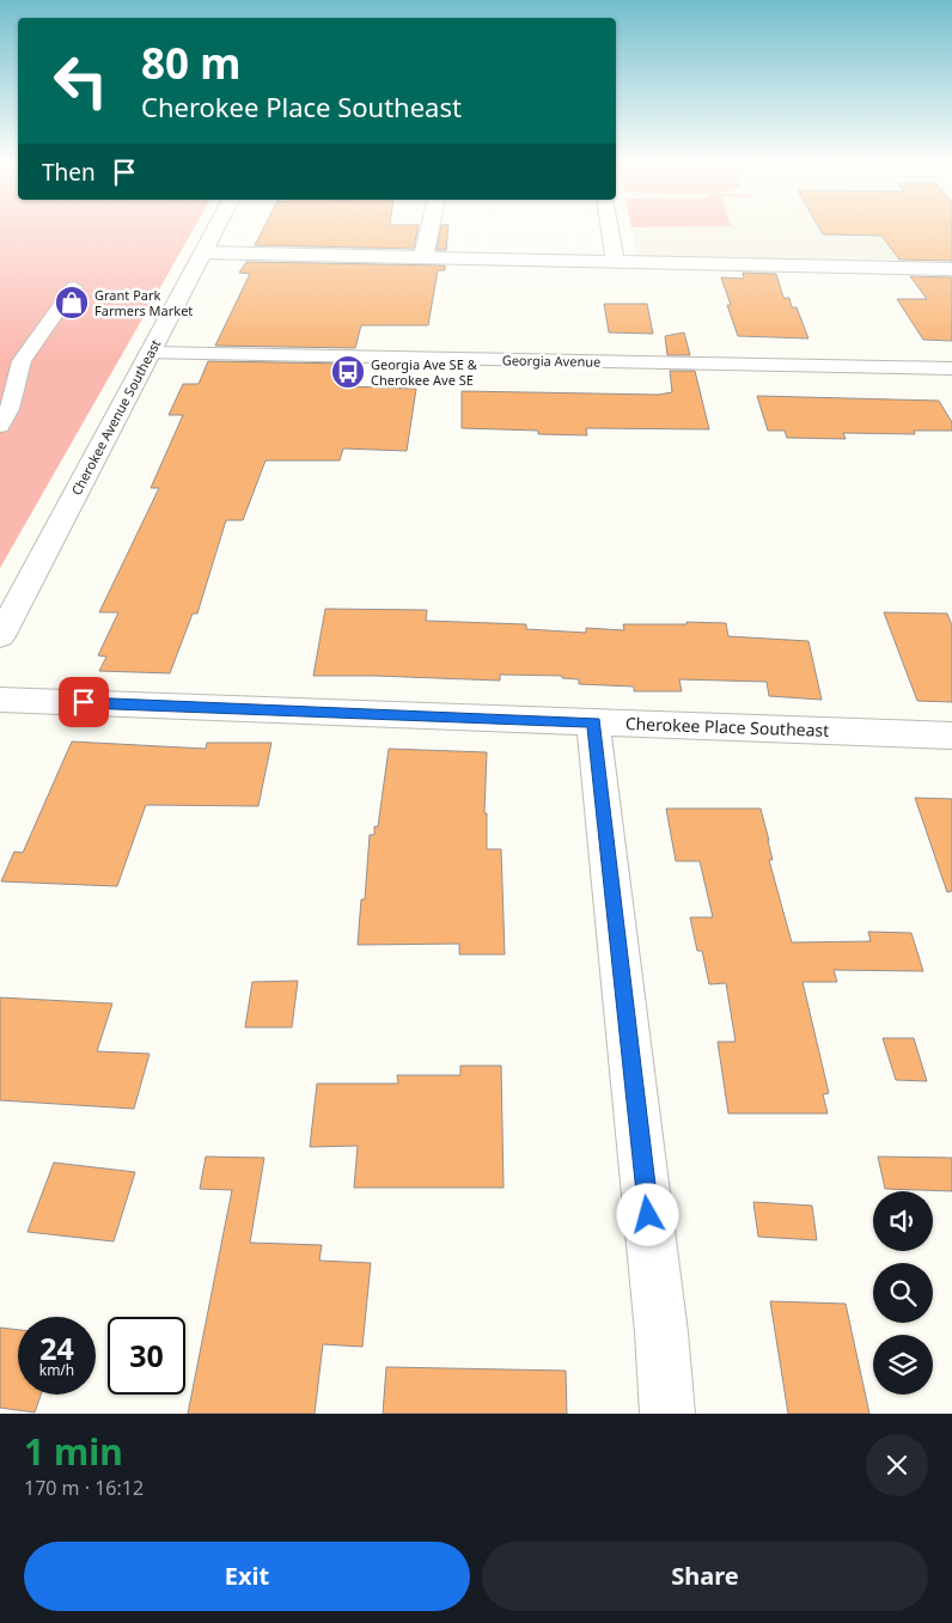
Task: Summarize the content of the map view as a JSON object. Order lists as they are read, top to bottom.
{
  "streets": {
    "street": ["Georgia Avenue", "Cherokee Avenue Southeast", "Cherokee Place Southeast"]
  },
  "crossings": [
    ["Georgia Avenue", "Cherokee Avenue Southeast"]
  ],
  "places": {
    "shop": ["Grant Park Farmers Market"],
    "bus stop": ["Georgia Ave SE & Cherokee Ave SE"]
  },
  "page": {
    "turn": ["80 m", "Cherokee Place Southeast"],
    "then": "Then",
    "speed": "24 km/h",
    "limit": "30",
    "heading": ["1 min", "170 m · 16:12"],
    "buttons": ["Exit", "Share"]
  }
}
